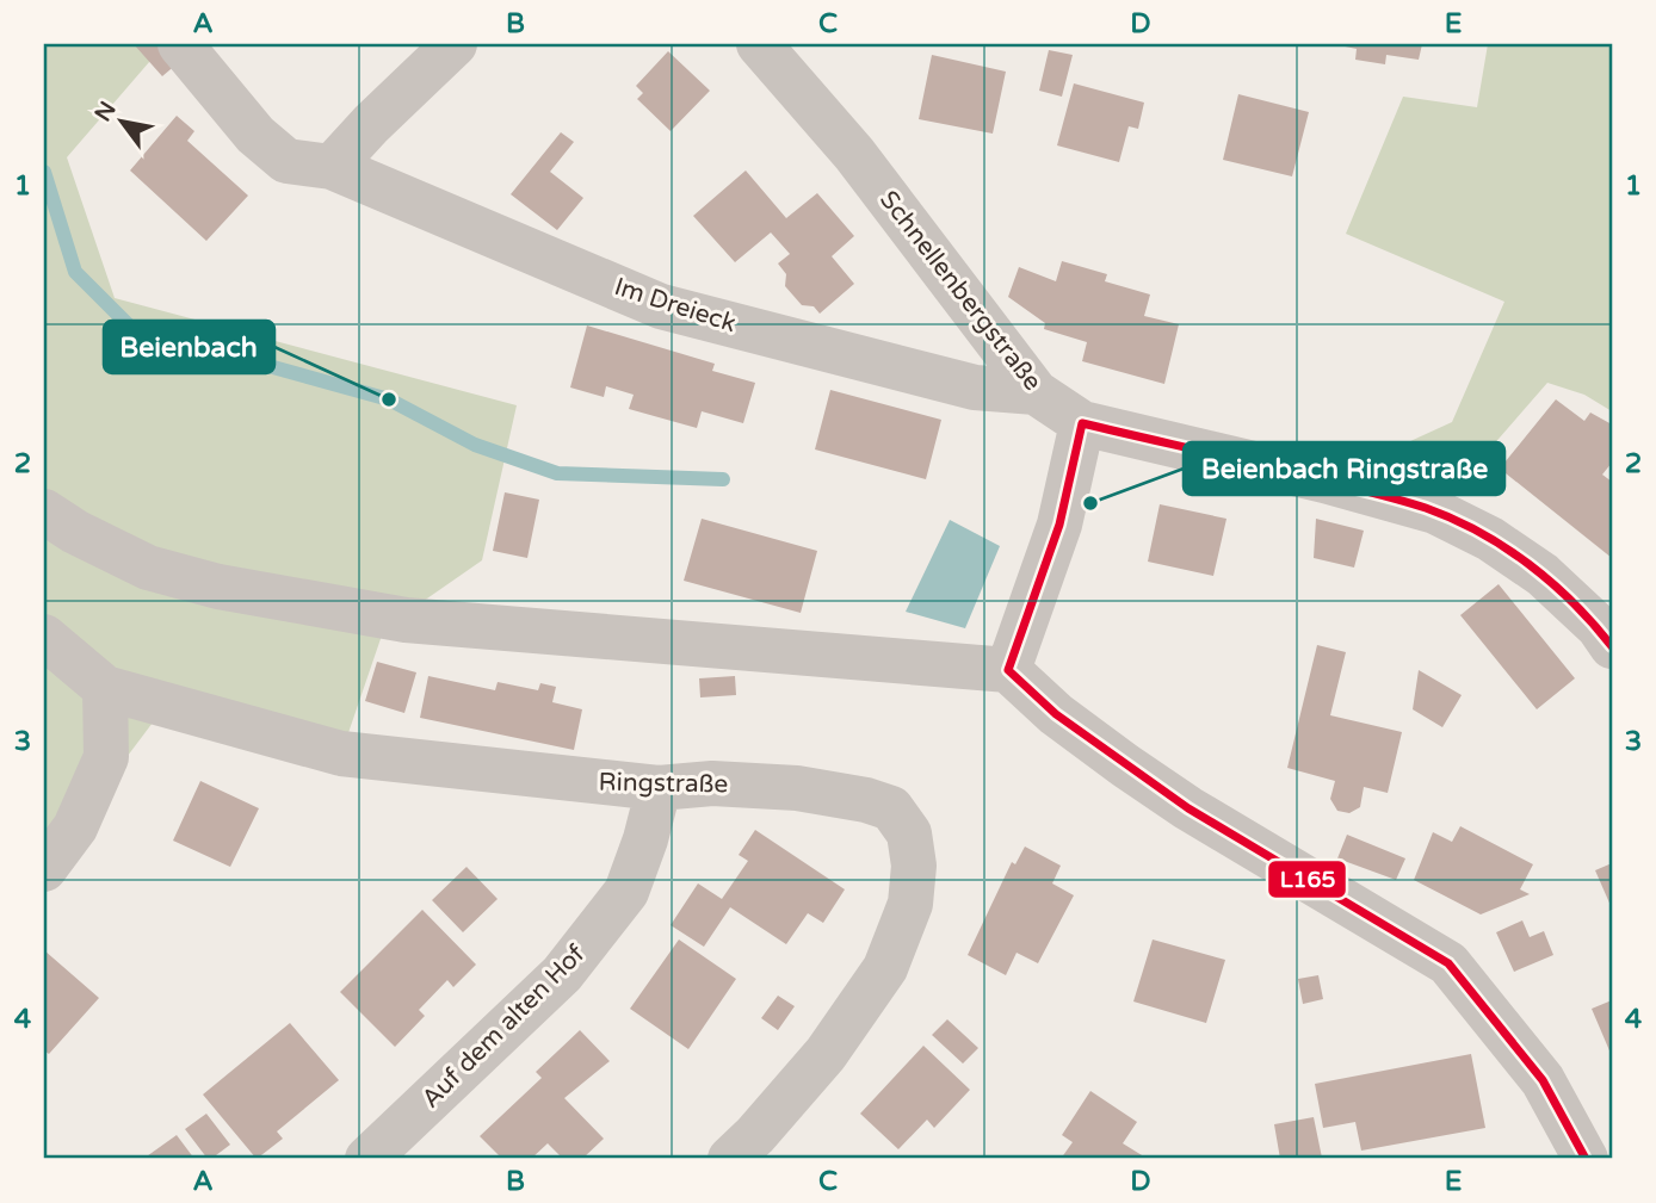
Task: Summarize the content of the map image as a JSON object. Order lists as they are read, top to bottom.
{
  "streets": {
    "street": [
      "Schnellenbergstraße",
      "Im Dreieck",
      "Ringstraße",
      "Auf dem alten Hof"
    ]
  },
  "crossings": [
    ["Schnellenbergstraße", "Im Dreieck"],
    ["Ringstraße", "Auf dem alten Hof"]
  ],
  "places": ["Beienbach", "Beienbach Ringstraße"],
  "lines": ["transit line L165"],
  "north": "top left",
  "grid": {
    "columns": [
      "A",
      "B",
      "C",
      "D",
      "E"
    ],
    "rows": [
      "1",
      "2",
      "3",
      "4"
    ]
  }
}
